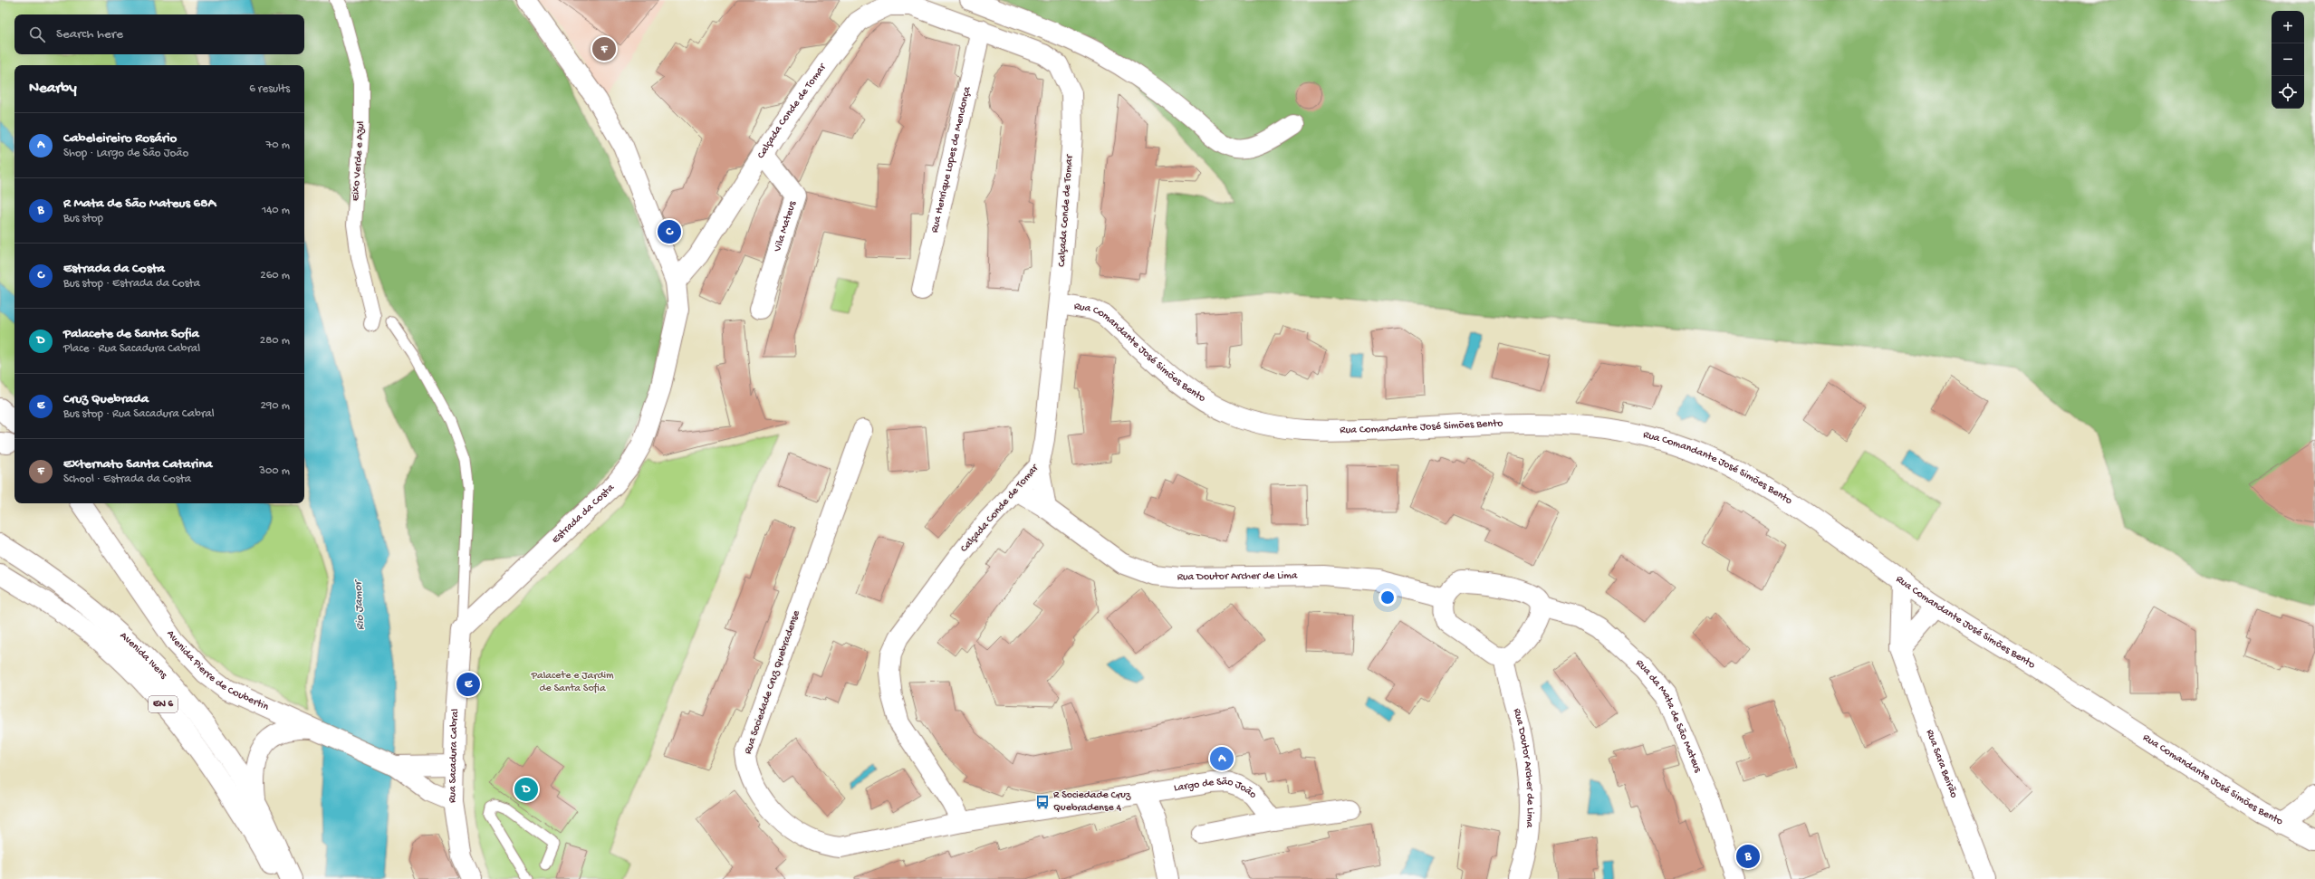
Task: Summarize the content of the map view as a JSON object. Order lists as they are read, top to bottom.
{
  "streets": {
    "street": [
      "Calçada Conde de Tomar",
      "Rua Henrique Lopes de Mendonça",
      "Eixo Verde e Azul",
      "Vila Mateus",
      "Rua Comandante José Simões Bento",
      "Estrada da Costa",
      "Rua Doutor Archer de Lima",
      "Avenida Ivens",
      "Avenida Pierre de Coubertin",
      "Rua Sociedade Cruz Quebradense",
      "EN 6",
      "Rua da Mata de São Mateus",
      "Rua Sacadura Cabral",
      "Rua Sara Beirão",
      "Largo de São João"
    ]
  },
  "crossings": [
    ["Calçada Conde de Tomar", "Rua Henrique Lopes de Mendonça"],
    ["Calçada Conde de Tomar", "Vila Mateus"],
    ["Calçada Conde de Tomar", "Rua Comandante José Simões Bento"],
    ["Calçada Conde de Tomar", "Estrada da Costa"],
    ["Calçada Conde de Tomar", "Rua Doutor Archer de Lima"],
    ["Calçada Conde de Tomar", "Rua Sociedade Cruz Quebradense"],
    ["Rua Comandante José Simões Bento", "Rua Sara Beirão"],
    ["Estrada da Costa", "Rua Sacadura Cabral"],
    ["Rua Doutor Archer de Lima", "Rua da Mata de São Mateus"],
    ["Avenida Pierre de Coubertin", "Rua Sacadura Cabral"],
    ["Rua Sociedade Cruz Quebradense", "Largo de São João"]
  ],
  "water": ["Rio Jamor"],
  "parks": ["Palacete e Jardim de Santa Sofia"],
  "places": {
    "bus stop": ["R Sociedade Cruz Quebradense 4"]
  },
  "page": {
    "map_buttons": ["+", "−"],
    "search": "Search here",
    "pins": [
      "F",
      "C",
      "E",
      "A",
      "D",
      "B"
    ],
    "heading": ["Nearby", "6 results"],
    "list": [
      {
        "mark": "A",
        "name": "Cabeleireiro Rosário",
        "note": "Shop · Largo de São João",
        "value": "70 m"
      },
      {
        "mark": "B",
        "name": "R Mata de São Mateus 68A",
        "note": "Bus stop",
        "value": "140 m"
      },
      {
        "mark": "C",
        "name": "Estrada da Costa",
        "note": "Bus stop · Estrada da Costa",
        "value": "260 m"
      },
      {
        "mark": "D",
        "name": "Palacete de Santa Sofia",
        "note": "Place · Rua Sacadura Cabral",
        "value": "280 m"
      },
      {
        "mark": "E",
        "name": "Cruz Quebrada",
        "note": "Bus stop · Rua Sacadura Cabral",
        "value": "290 m"
      },
      {
        "mark": "F",
        "name": "Externato Santa Catarina",
        "note": "School · Estrada da Costa",
        "value": "300 m"
      }
    ]
  }
}
